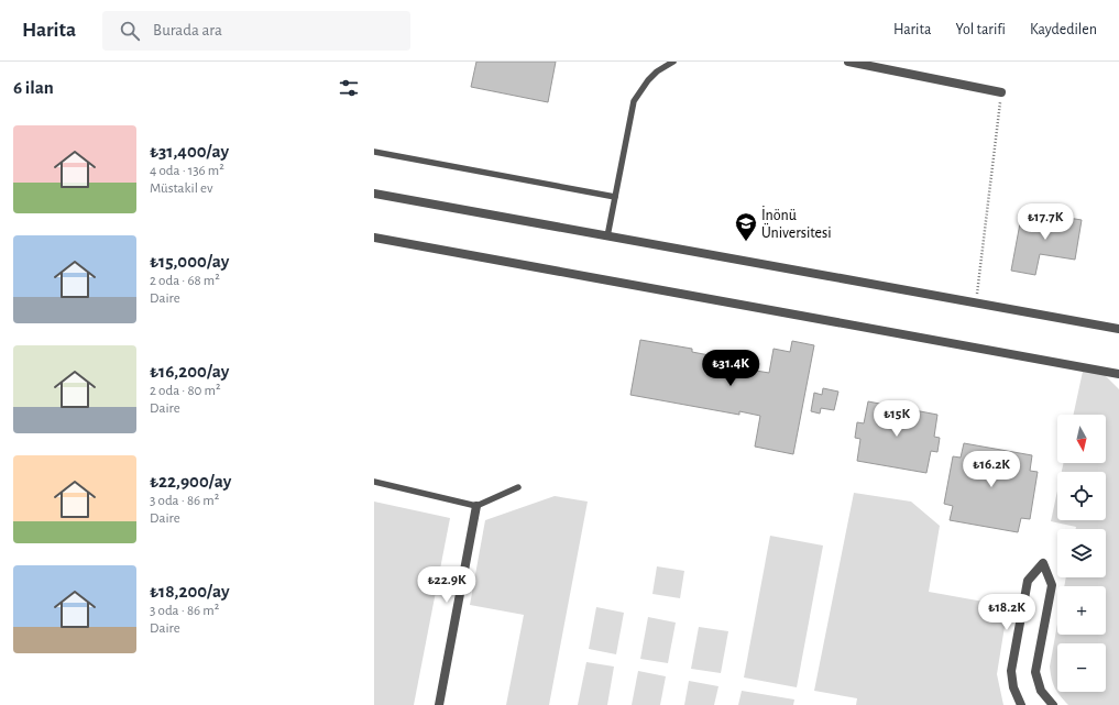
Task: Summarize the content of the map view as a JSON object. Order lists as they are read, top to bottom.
{
  "places": {
    "school or university": ["İnönü Üniversitesi"]
  },
  "north": "bottom",
  "page": {
    "header": "Harita",
    "search": "Burada ara",
    "nav": ["Harita", "Yol tarifi", "Kaydedilen"],
    "heading": "6 ilan",
    "list": [
      {
        "name": "₺31,400/ay",
        "note": "4 oda · 136 m² · Müstakil ev"
      },
      {
        "name": "₺15,000/ay",
        "note": "2 oda · 68 m² · Daire"
      },
      {
        "name": "₺16,200/ay",
        "note": "2 oda · 80 m² · Daire"
      },
      {
        "name": "₺22,900/ay",
        "note": "3 oda · 86 m² · Daire"
      },
      {
        "name": "₺18,200/ay",
        "note": "3 oda · 86 m² · Daire"
      }
    ],
    "price": [
      "₺17.7K",
      "₺31.4K",
      "₺15K",
      "₺16.2K",
      "₺22.9K",
      "₺18.2K"
    ],
    "map_buttons": ["+", "−"]
  }
}
